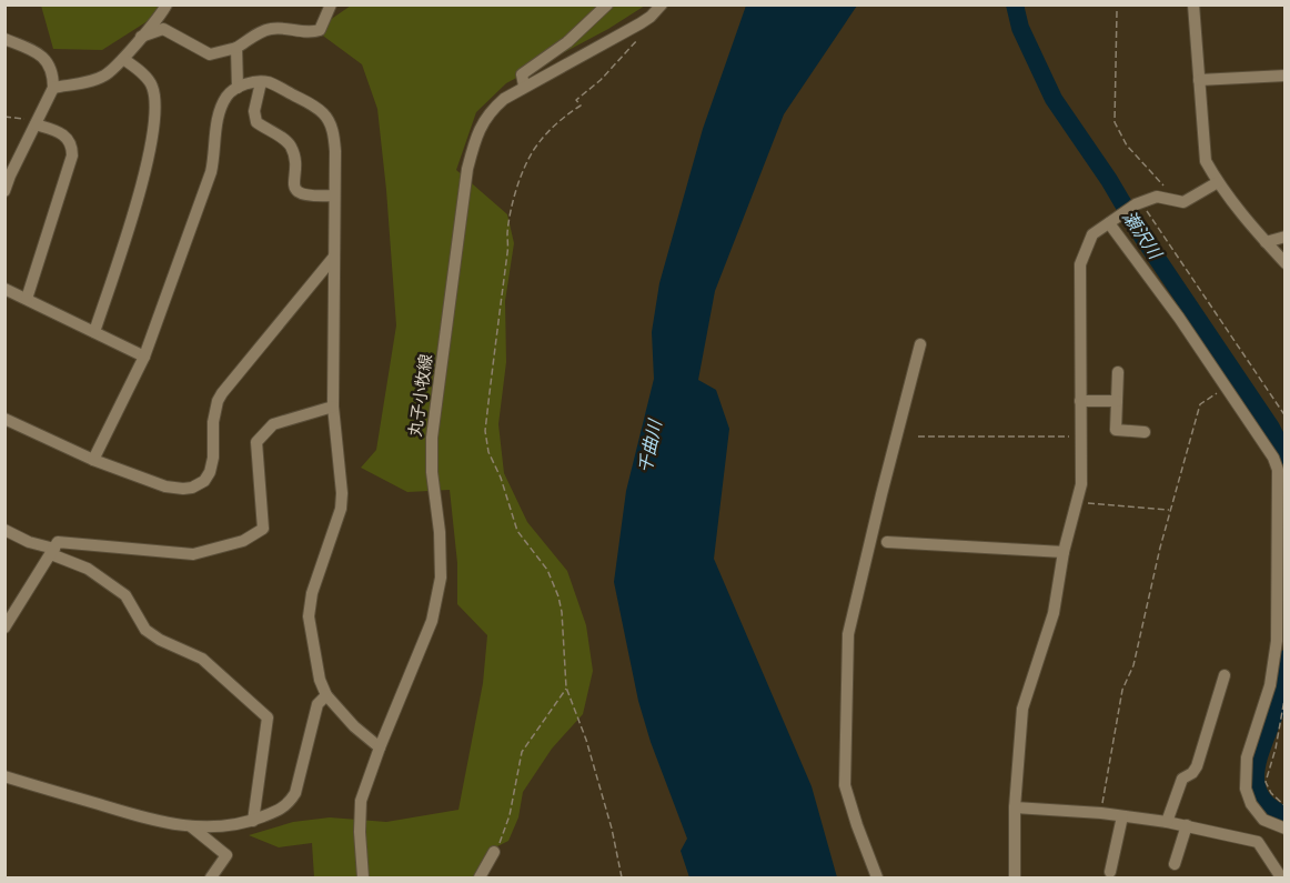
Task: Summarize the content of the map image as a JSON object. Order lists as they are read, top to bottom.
{
  "streets": {
    "street": ["丸子小牧線"]
  },
  "water": ["瀬沢川", "千曲川"]
}
